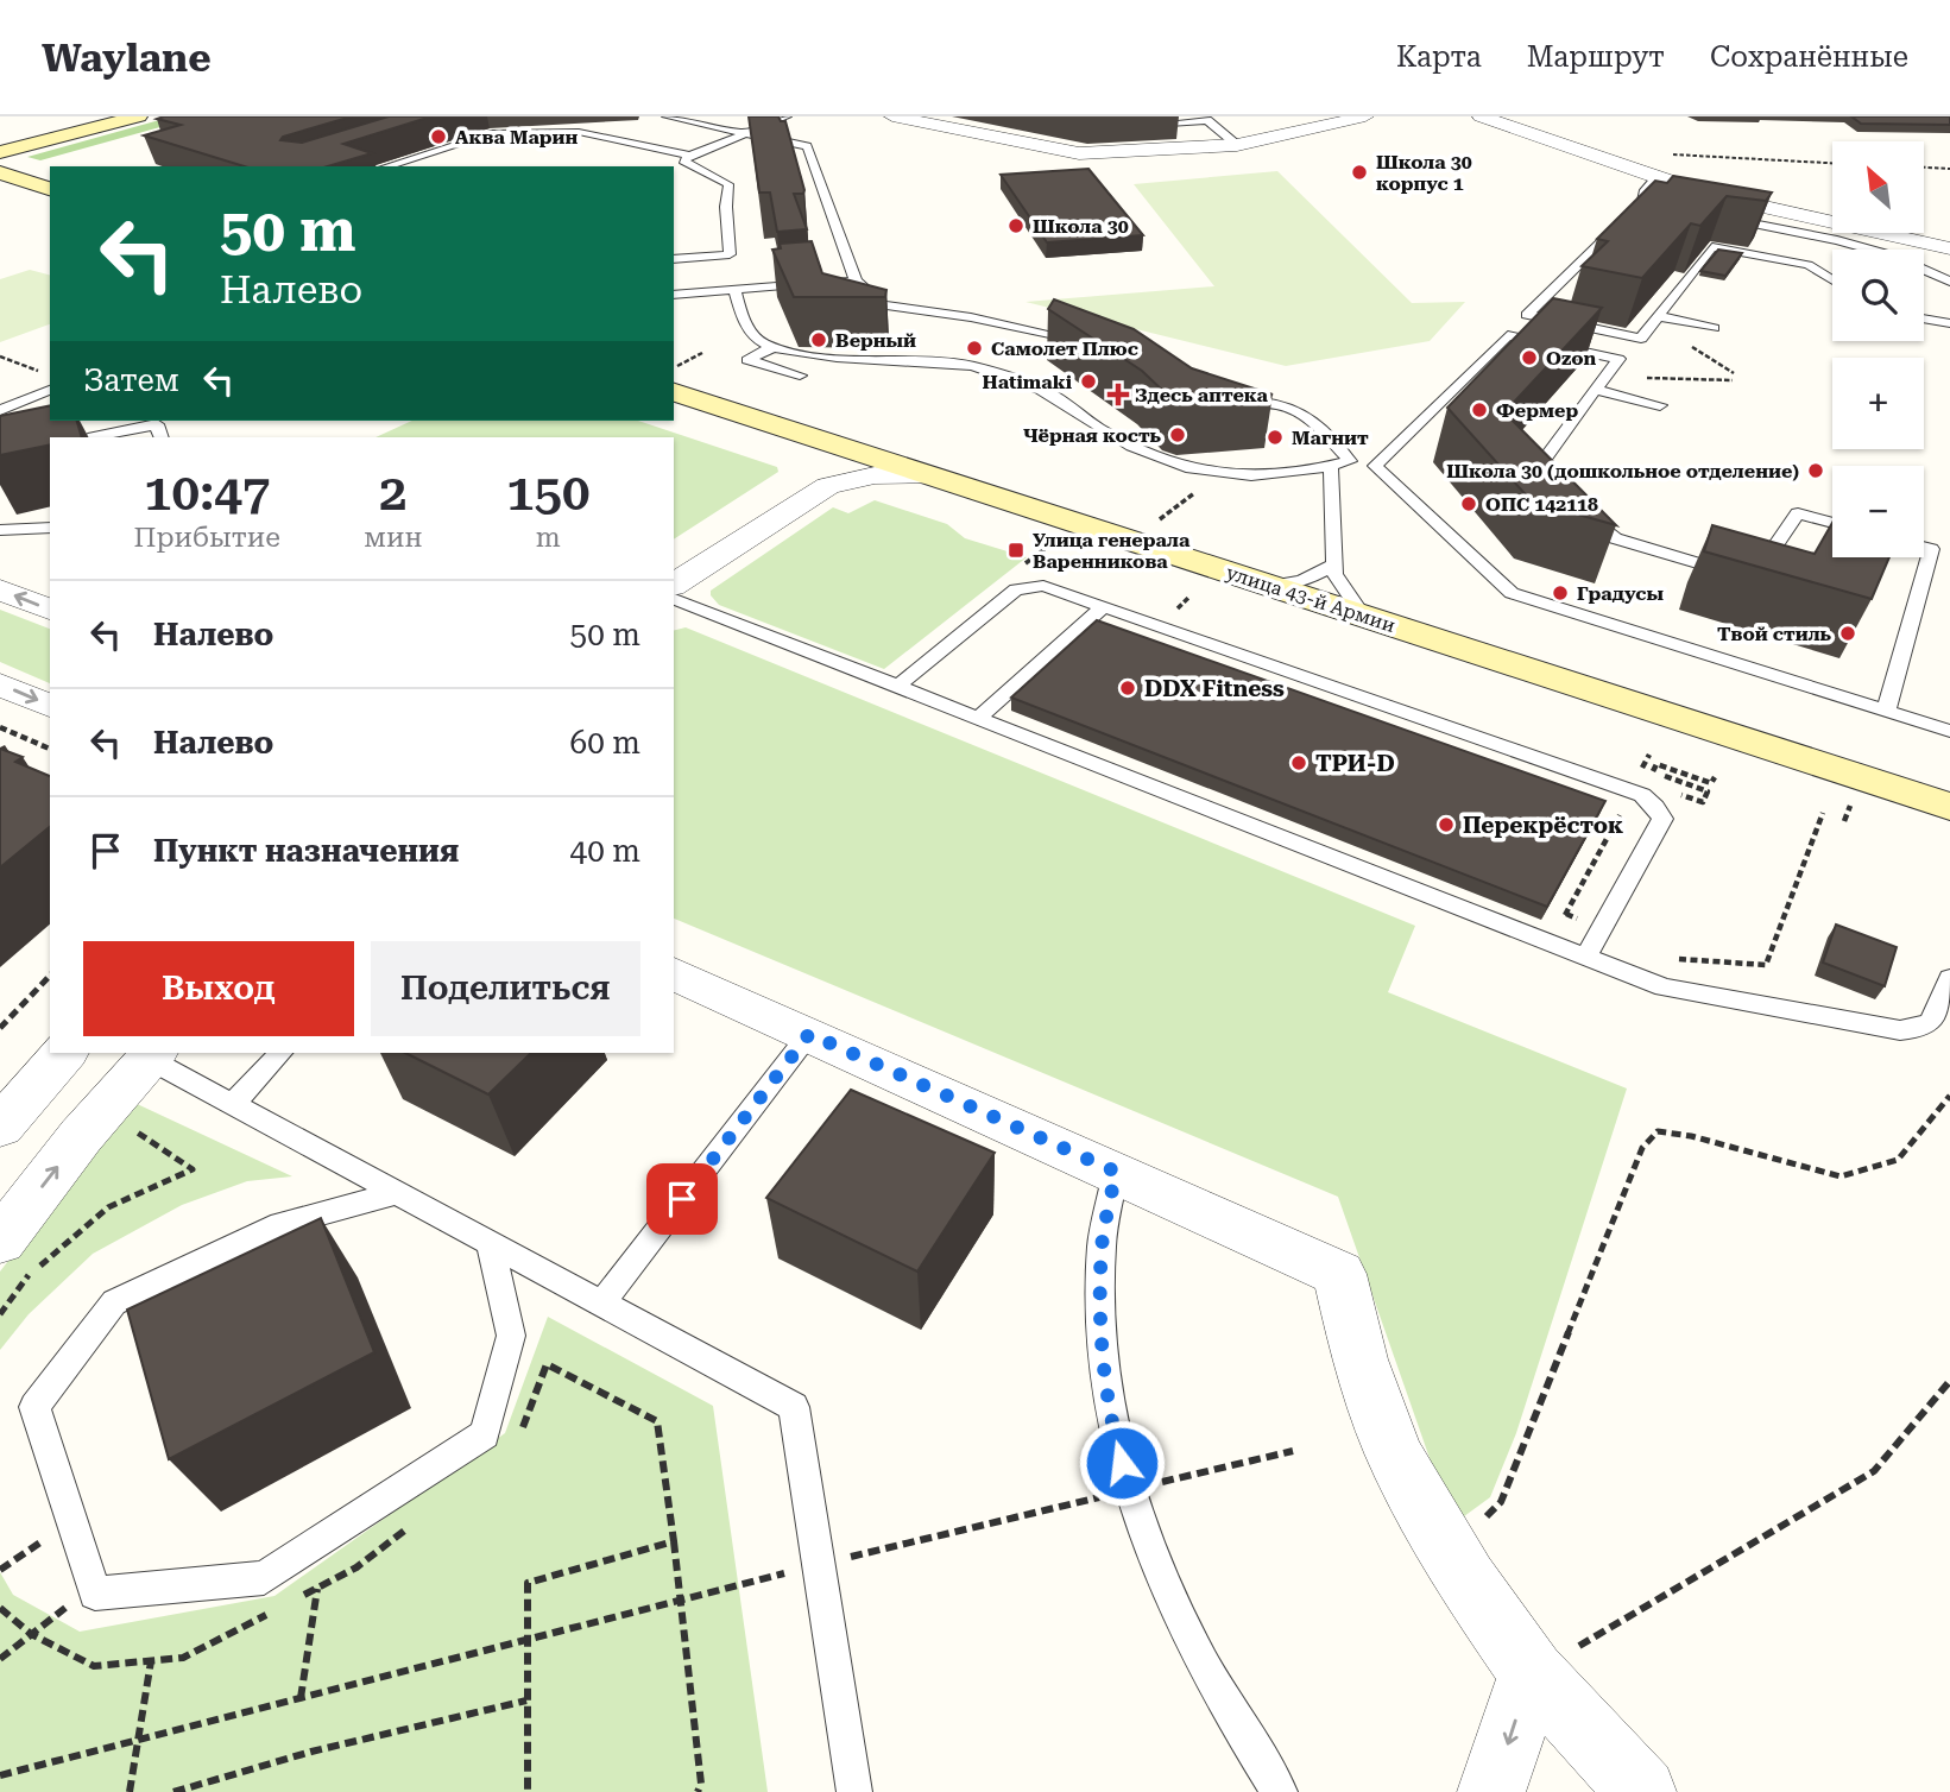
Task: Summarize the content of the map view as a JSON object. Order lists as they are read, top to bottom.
{
  "streets": {
    "main road": ["улица 43-й Армии"]
  },
  "places": {
    "other": [
      "Аква Марин",
      "Школа 30 корпус 1",
      "Школа 30",
      "Верный",
      "Самолет Плюс",
      "Ozon",
      "Hatimaki",
      "Фермер",
      "Чёрная кость",
      "Магнит",
      "Школа 30 (дошкольное отделение)",
      "ОПС 142118",
      "Градусы",
      "Твой стиль",
      "DDX Fitness",
      "ТРИ-D",
      "Перекрёсток"
    ],
    "health": ["Здесь аптека"],
    "transit": ["Улица генерала Варенникова"]
  },
  "north": "top left",
  "page": {
    "header": "Waylane",
    "nav": ["Карта", "Маршрут", "Сохранённые"],
    "map_buttons": ["+", "−"],
    "turn": ["50 m", "Налево"],
    "then": "Затем",
    "eta": [
      "10:47",
      "Прибытие",
      "2",
      "мин",
      "150",
      "m"
    ],
    "list": [
      {
        "name": "Налево",
        "value": "50 m"
      },
      {
        "name": "Налево",
        "value": "60 m"
      },
      {
        "name": "Пункт назначения",
        "value": "40 m"
      }
    ],
    "buttons": ["Выход", "Поделиться"]
  }
}
